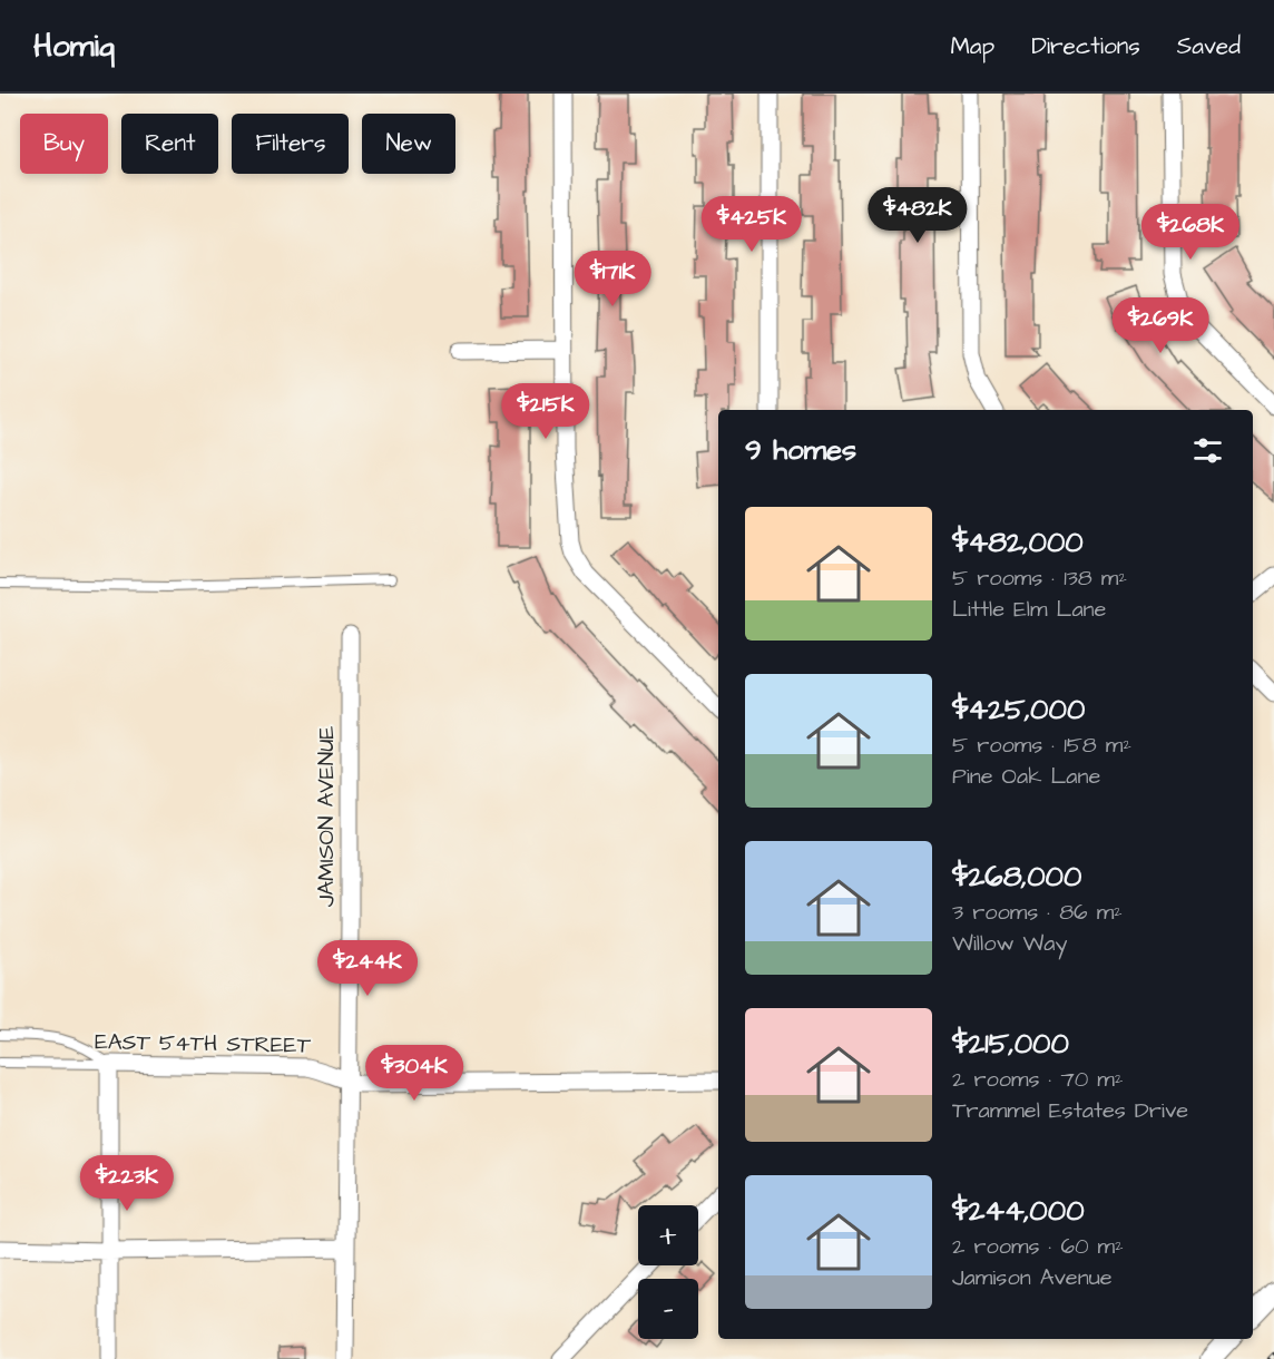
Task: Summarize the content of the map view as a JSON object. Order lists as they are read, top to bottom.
{
  "streets": {
    "street": ["JAMISON AVENUE", "EAST 54TH STREET"]
  },
  "crossings": [
    ["JAMISON AVENUE", "EAST 54TH STREET"]
  ],
  "page": {
    "header": "Homiq",
    "nav": ["Map", "Directions", "Saved"],
    "chip": [
      "Buy",
      "Rent",
      "Filters",
      "New"
    ],
    "price": [
      "$482K",
      "$425K",
      "$268K",
      "$171K",
      "$269K",
      "$215K",
      "$244K",
      "$304K",
      "$223K"
    ],
    "heading": "9 homes",
    "list": [
      {
        "name": "$482,000",
        "note": "5 rooms · 138 m² · Little Elm Lane"
      },
      {
        "name": "$425,000",
        "note": "5 rooms · 158 m² · Pine Oak Lane"
      },
      {
        "name": "$268,000",
        "note": "3 rooms · 86 m² · Willow Way"
      },
      {
        "name": "$215,000",
        "note": "2 rooms · 70 m² · Trammel Estates Drive"
      },
      {
        "name": "$244,000",
        "note": "2 rooms · 60 m² · Jamison Avenue"
      }
    ],
    "map_buttons": ["+", "−"]
  }
}
